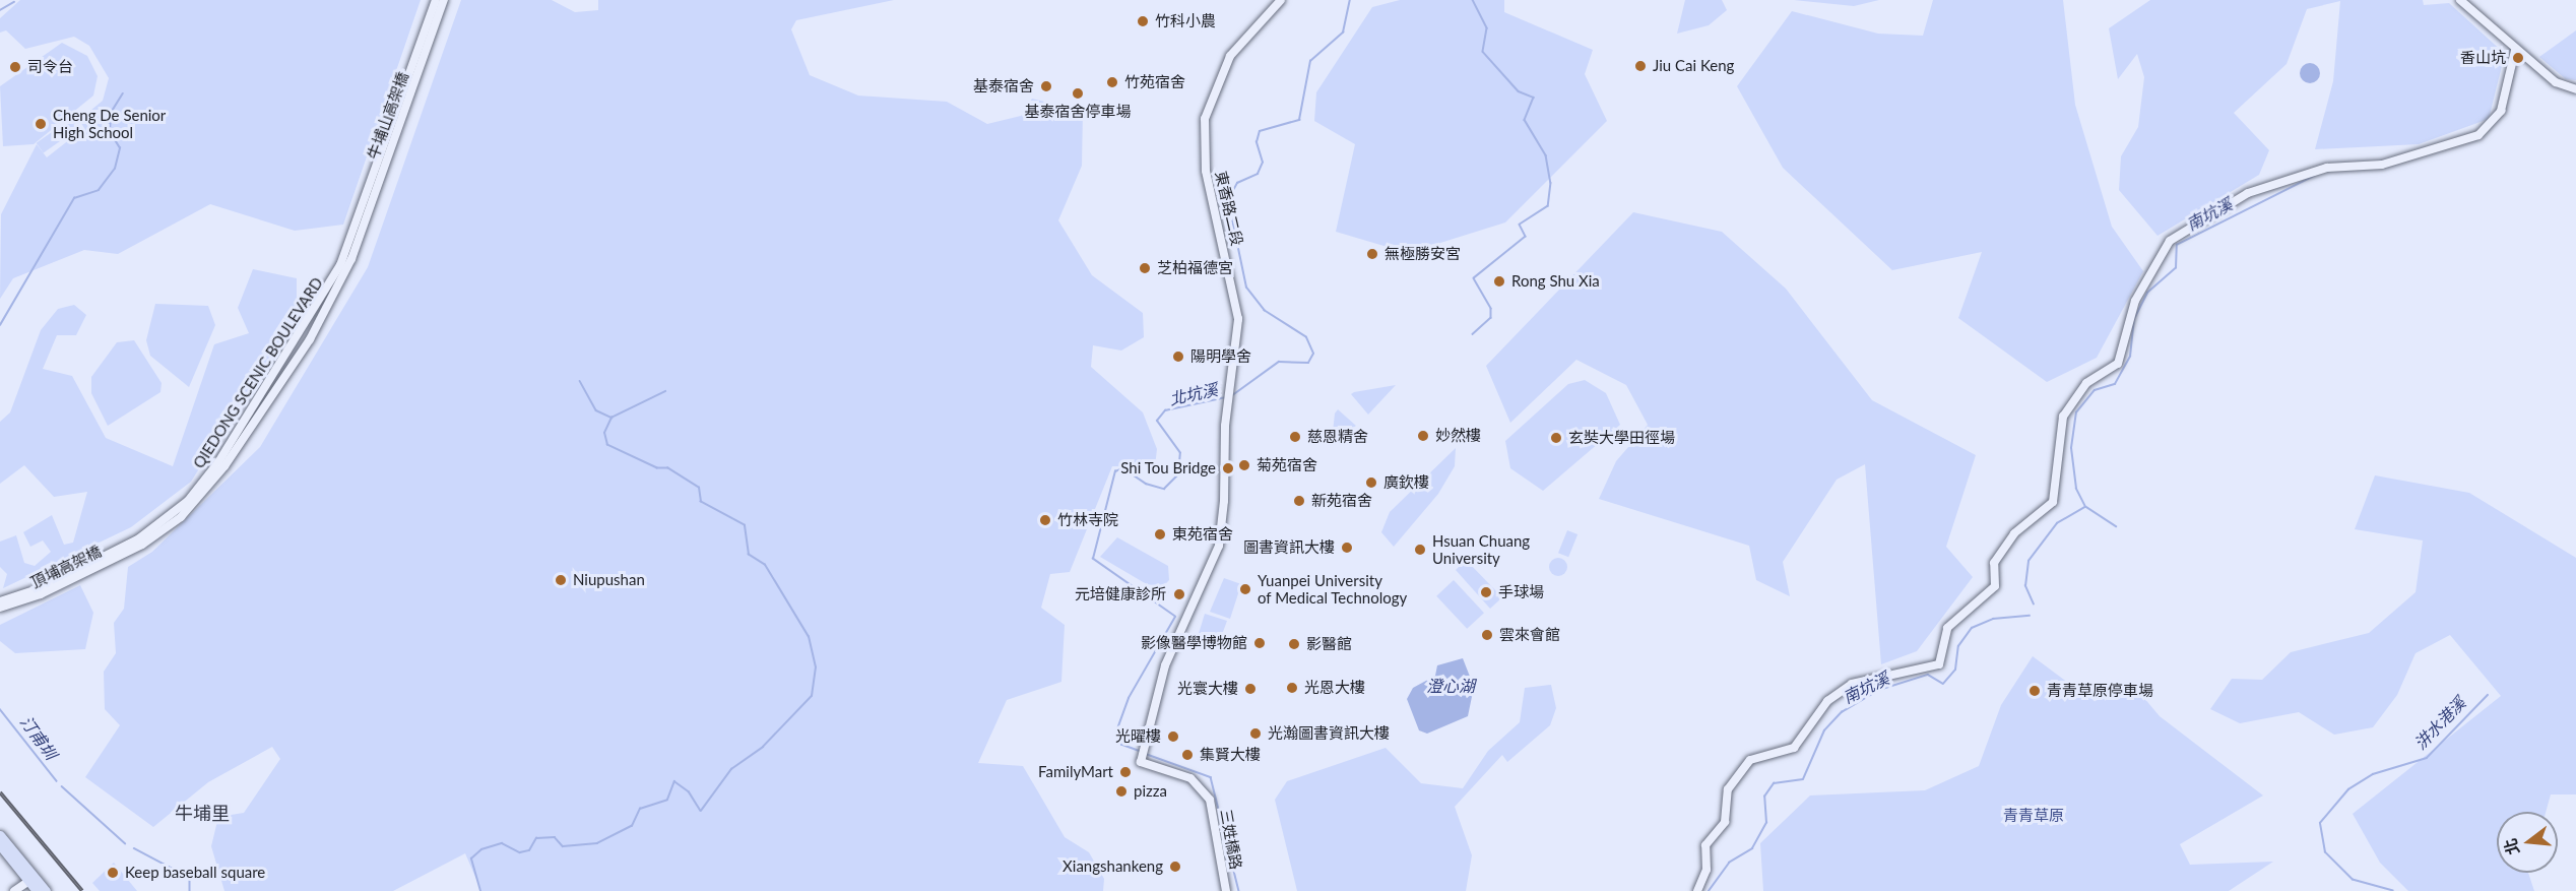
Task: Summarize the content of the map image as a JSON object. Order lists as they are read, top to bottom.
{
  "streets": {
    "street": [
      "牛埔山高架橋",
      "東香路二段",
      "QIEDONG SCENIC BOULEVARD",
      "頂埔高架橋",
      "三姓橋路"
    ]
  },
  "crossings": [
    ["牛埔山高架橋", "QIEDONG SCENIC BOULEVARD"],
    ["東香路二段", "三姓橋路"],
    ["QIEDONG SCENIC BOULEVARD", "頂埔高架橋"]
  ],
  "districts": ["牛埔里"],
  "water": [
    "南坑溪",
    "北坑溪",
    "澄心湖",
    "汫水港溪",
    "汀甫圳"
  ],
  "parks": ["青青草原"],
  "places": [
    "竹科小農",
    "香山坑",
    "Jiu Cai Keng",
    "司令台",
    "竹苑宿舍",
    "基泰宿舍",
    "基泰宿舍停車場",
    "Cheng De Senior High School",
    "無極勝安宮",
    "芝柏福德宮",
    "Rong Shu Xia",
    "陽明學舍",
    "妙然樓",
    "慈恩精舍",
    "玄奘大學田徑場",
    "菊苑宿舍",
    "Shi Tou Bridge",
    "廣欽樓",
    "新苑宿舍",
    "竹林寺院",
    "東苑宿舍",
    "圖書資訊大樓",
    "Hsuan Chuang University",
    "Niupushan",
    "Yuanpei University of Medical Technology",
    "手球場",
    "元培健康診所",
    "雲來會館",
    "影像醫學博物館",
    "影醫館",
    "光恩大樓",
    "光寰大樓",
    "青青草原停車場",
    "光瀚圖書資訊大樓",
    "光曜樓",
    "集賢大樓",
    "FamilyMart",
    "pizza",
    "Xiangshankeng",
    "Keep baseball square"
  ],
  "north": "left"
}
